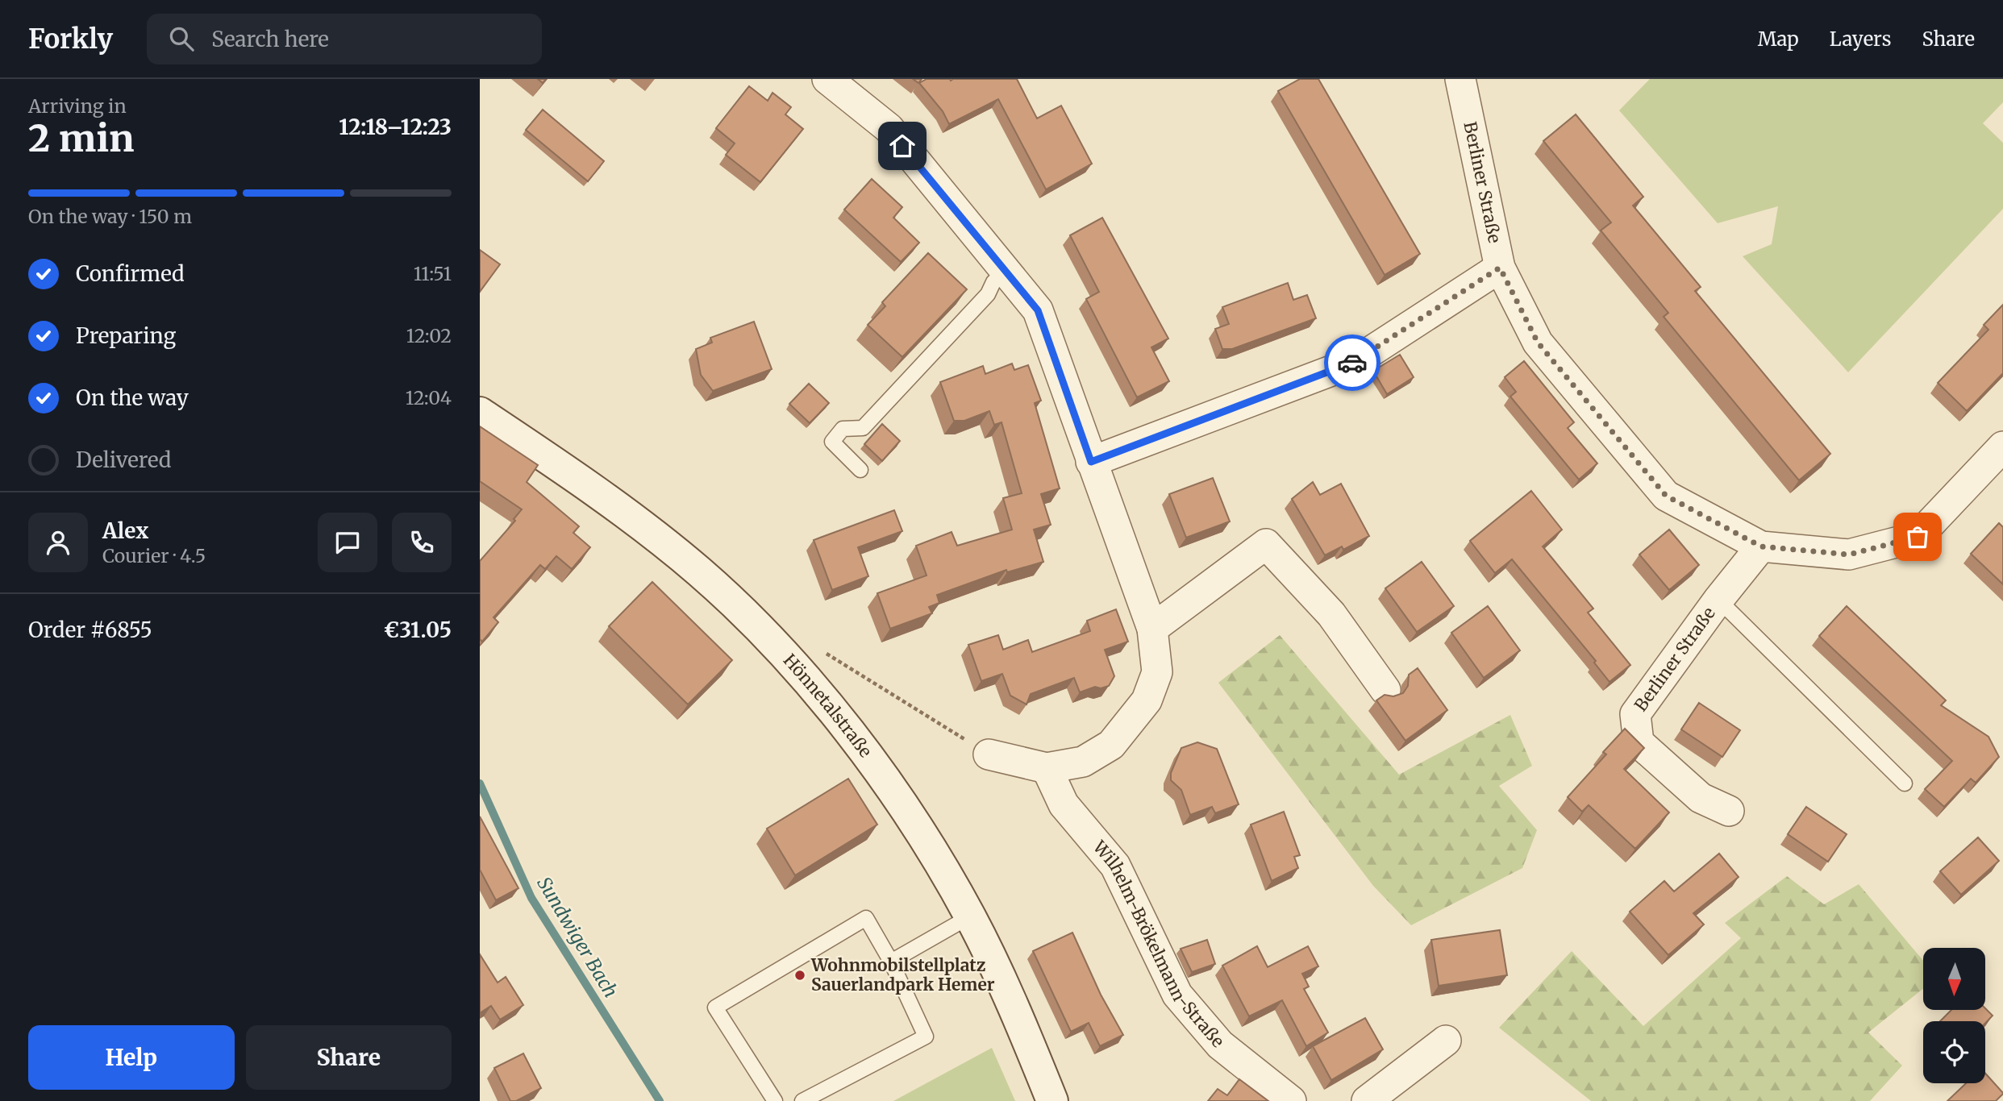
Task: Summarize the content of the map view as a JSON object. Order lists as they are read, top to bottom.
{
  "streets": {
    "main road": ["Hönnetalstraße"],
    "street": ["Berliner Straße", "Wilhelm-Brökelmann-Straße"]
  },
  "water": ["Sundwiger Bach"],
  "places": ["Wohnmobilstellplatz Sauerlandpark Hemer"],
  "north": "bottom",
  "page": {
    "header": "Forkly",
    "search": "Search here",
    "nav": ["Map", "Layers", "Share"],
    "heading": ["2 min", "Arriving in", "12:18–12:23"],
    "panel": [
      "Alex",
      "Courier · 4.5",
      "Order #6855",
      "€31.05"
    ],
    "bar": "On the way · 150 m",
    "list": [
      ["Confirmed", "11:51"],
      ["Preparing", "12:02"],
      ["On the way", "12:04"],
      "Delivered"
    ],
    "buttons": ["Help", "Share"]
  }
}
